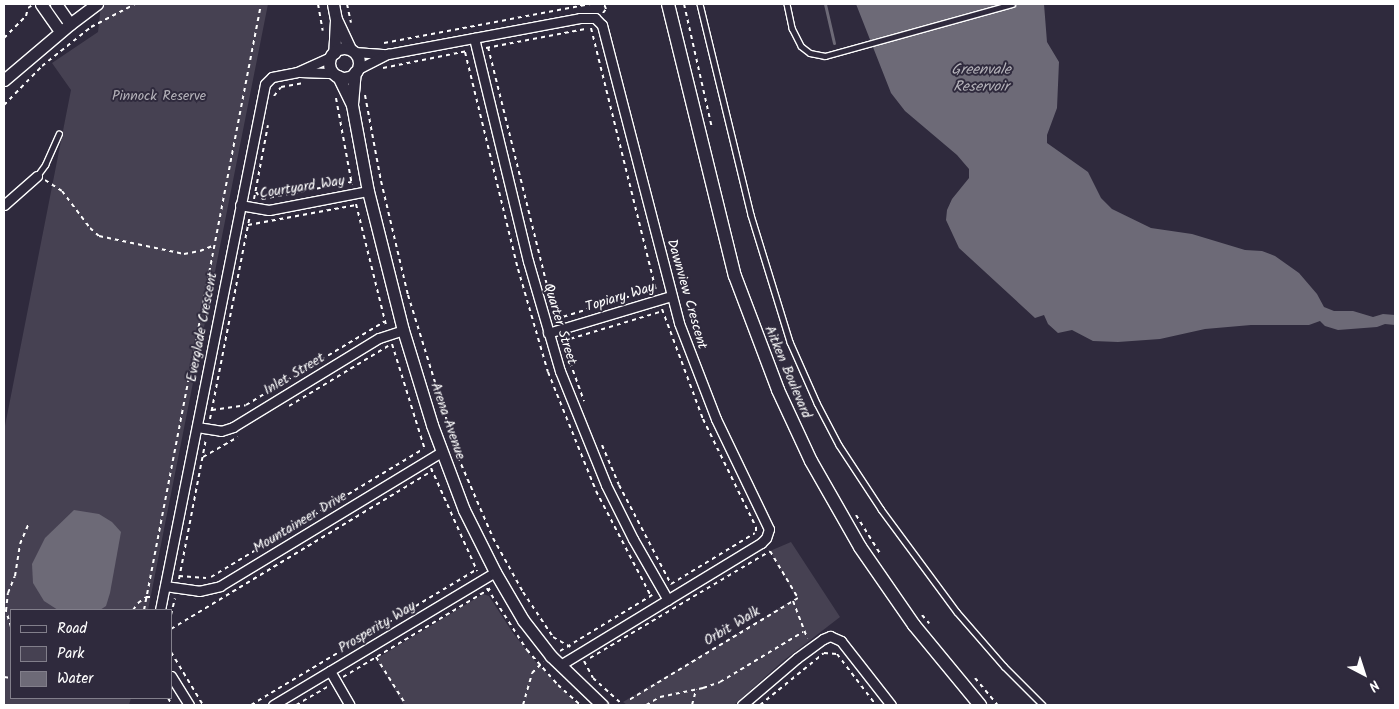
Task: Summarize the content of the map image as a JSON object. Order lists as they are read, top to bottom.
{
  "streets": {
    "main road": ["Aitken Boulevard"],
    "street": [
      "Courtyard Way",
      "Dawnview Crescent",
      "Topiary Way",
      "Quarter Street",
      "Everglade Crescent",
      "Inlet Street",
      "Arena Avenue",
      "Mountaineer Drive",
      "Prosperity Way"
    ],
    "path": ["Orbit Walk"]
  },
  "crossings": [
    ["Courtyard Way", "Everglade Crescent"],
    ["Courtyard Way", "Arena Avenue"],
    ["Dawnview Crescent", "Topiary Way"],
    ["Dawnview Crescent", "Quarter Street"],
    ["Dawnview Crescent", "Everglade Crescent"],
    ["Dawnview Crescent", "Arena Avenue"],
    ["Topiary Way", "Quarter Street"],
    ["Everglade Crescent", "Inlet Street"],
    ["Everglade Crescent", "Arena Avenue"],
    ["Everglade Crescent", "Mountaineer Drive"],
    ["Inlet Street", "Arena Avenue"],
    ["Arena Avenue", "Mountaineer Drive"],
    ["Arena Avenue", "Prosperity Way"]
  ],
  "water": ["Greenvale Reservoir"],
  "parks": ["Pinnock Reserve"],
  "legend": ["Road", "Park", "Water"],
  "north": "bottom right"
}
